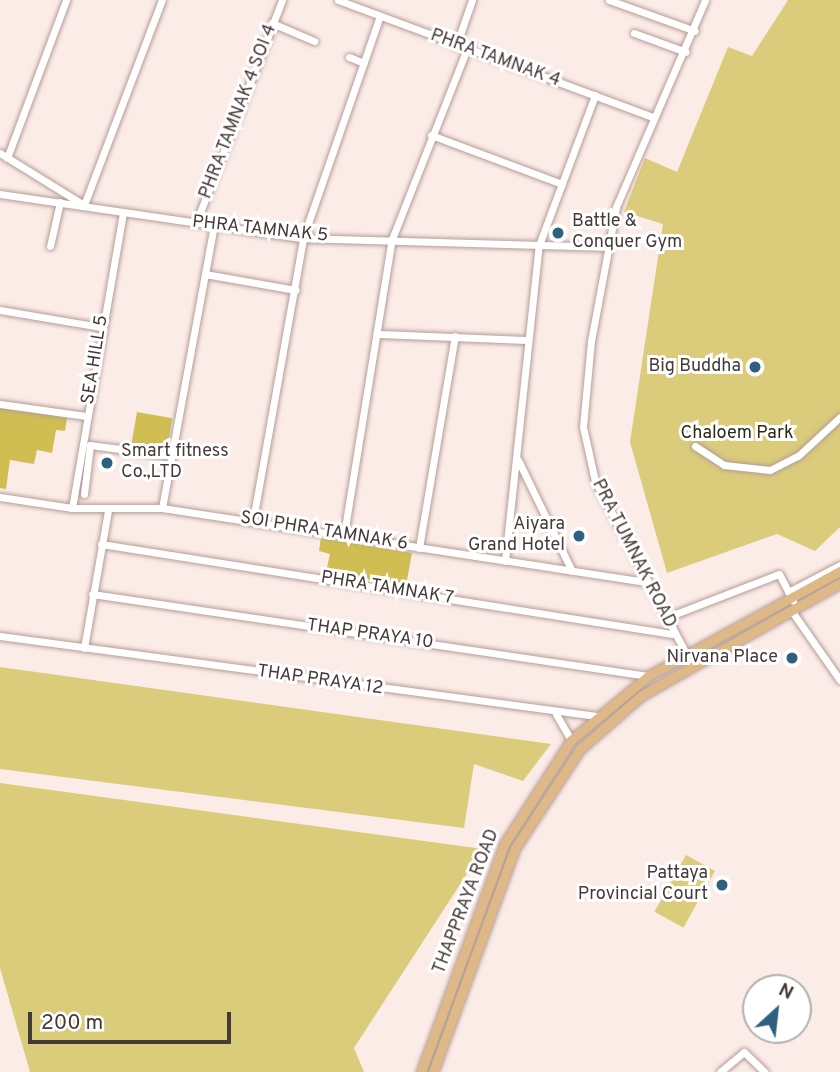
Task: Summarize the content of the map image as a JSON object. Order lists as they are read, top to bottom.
{
  "streets": {
    "main road": ["THAPPRAYA ROAD"],
    "street": [
      "PHRA TAMNAK 4",
      "PHRA TAMNAK 4 SOI 4",
      "PHRA TAMNAK 5",
      "SEA HILL 5",
      "SOI PHRA TAMNAK 6",
      "PRA TUMNAK ROAD",
      "PHRA TAMNAK 7",
      "THAP PRAYA 10",
      "THAP PRAYA 12"
    ]
  },
  "crossings": [
    ["PHRA TAMNAK 4", "PRA TUMNAK ROAD"],
    ["PHRA TAMNAK 4 SOI 4", "PHRA TAMNAK 5"],
    ["PHRA TAMNAK 5", "SEA HILL 5"],
    ["PHRA TAMNAK 5", "PRA TUMNAK ROAD"],
    ["SEA HILL 5", "SOI PHRA TAMNAK 6"],
    ["SOI PHRA TAMNAK 6", "PRA TUMNAK ROAD"],
    ["PRA TUMNAK ROAD", "PHRA TAMNAK 7"],
    ["PRA TUMNAK ROAD", "THAPPRAYA ROAD"],
    ["THAP PRAYA 10", "THAPPRAYA ROAD"],
    ["THAP PRAYA 12", "THAPPRAYA ROAD"]
  ],
  "parks": ["Chaloem Park"],
  "places": [
    "Battle & Conquer Gym",
    "Big Buddha",
    "Smart fitness Co.,LTD",
    "Aiyara Grand Hotel",
    "Nirvana Place",
    "Pattaya Provincial Court"
  ],
  "scale_bar": "200 m",
  "north": "top right"
}
